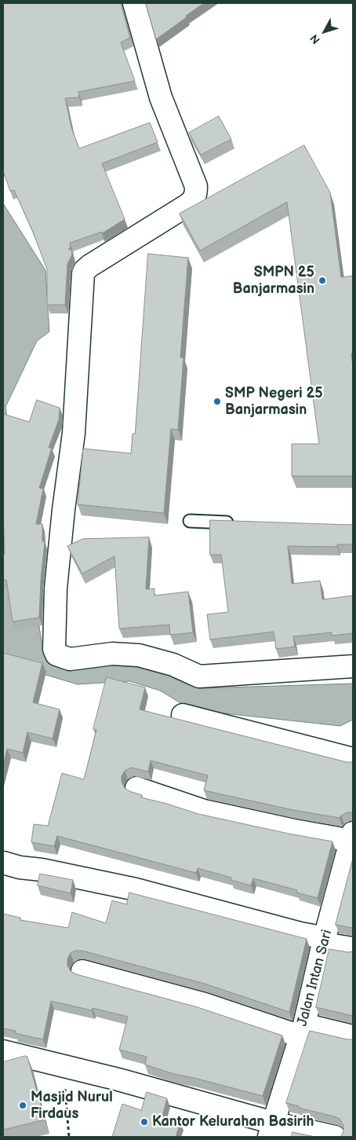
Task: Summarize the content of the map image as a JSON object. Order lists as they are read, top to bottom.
{
  "streets": {
    "street": ["Jalan Intan Sari"]
  },
  "places": [
    "SMPN 25 Banjarmasin",
    "SMP Negeri 25 Banjarmasin",
    "Masjid Nurul Firdaus",
    "Kantor Kelurahan Basirih"
  ],
  "north": "bottom left"
}
